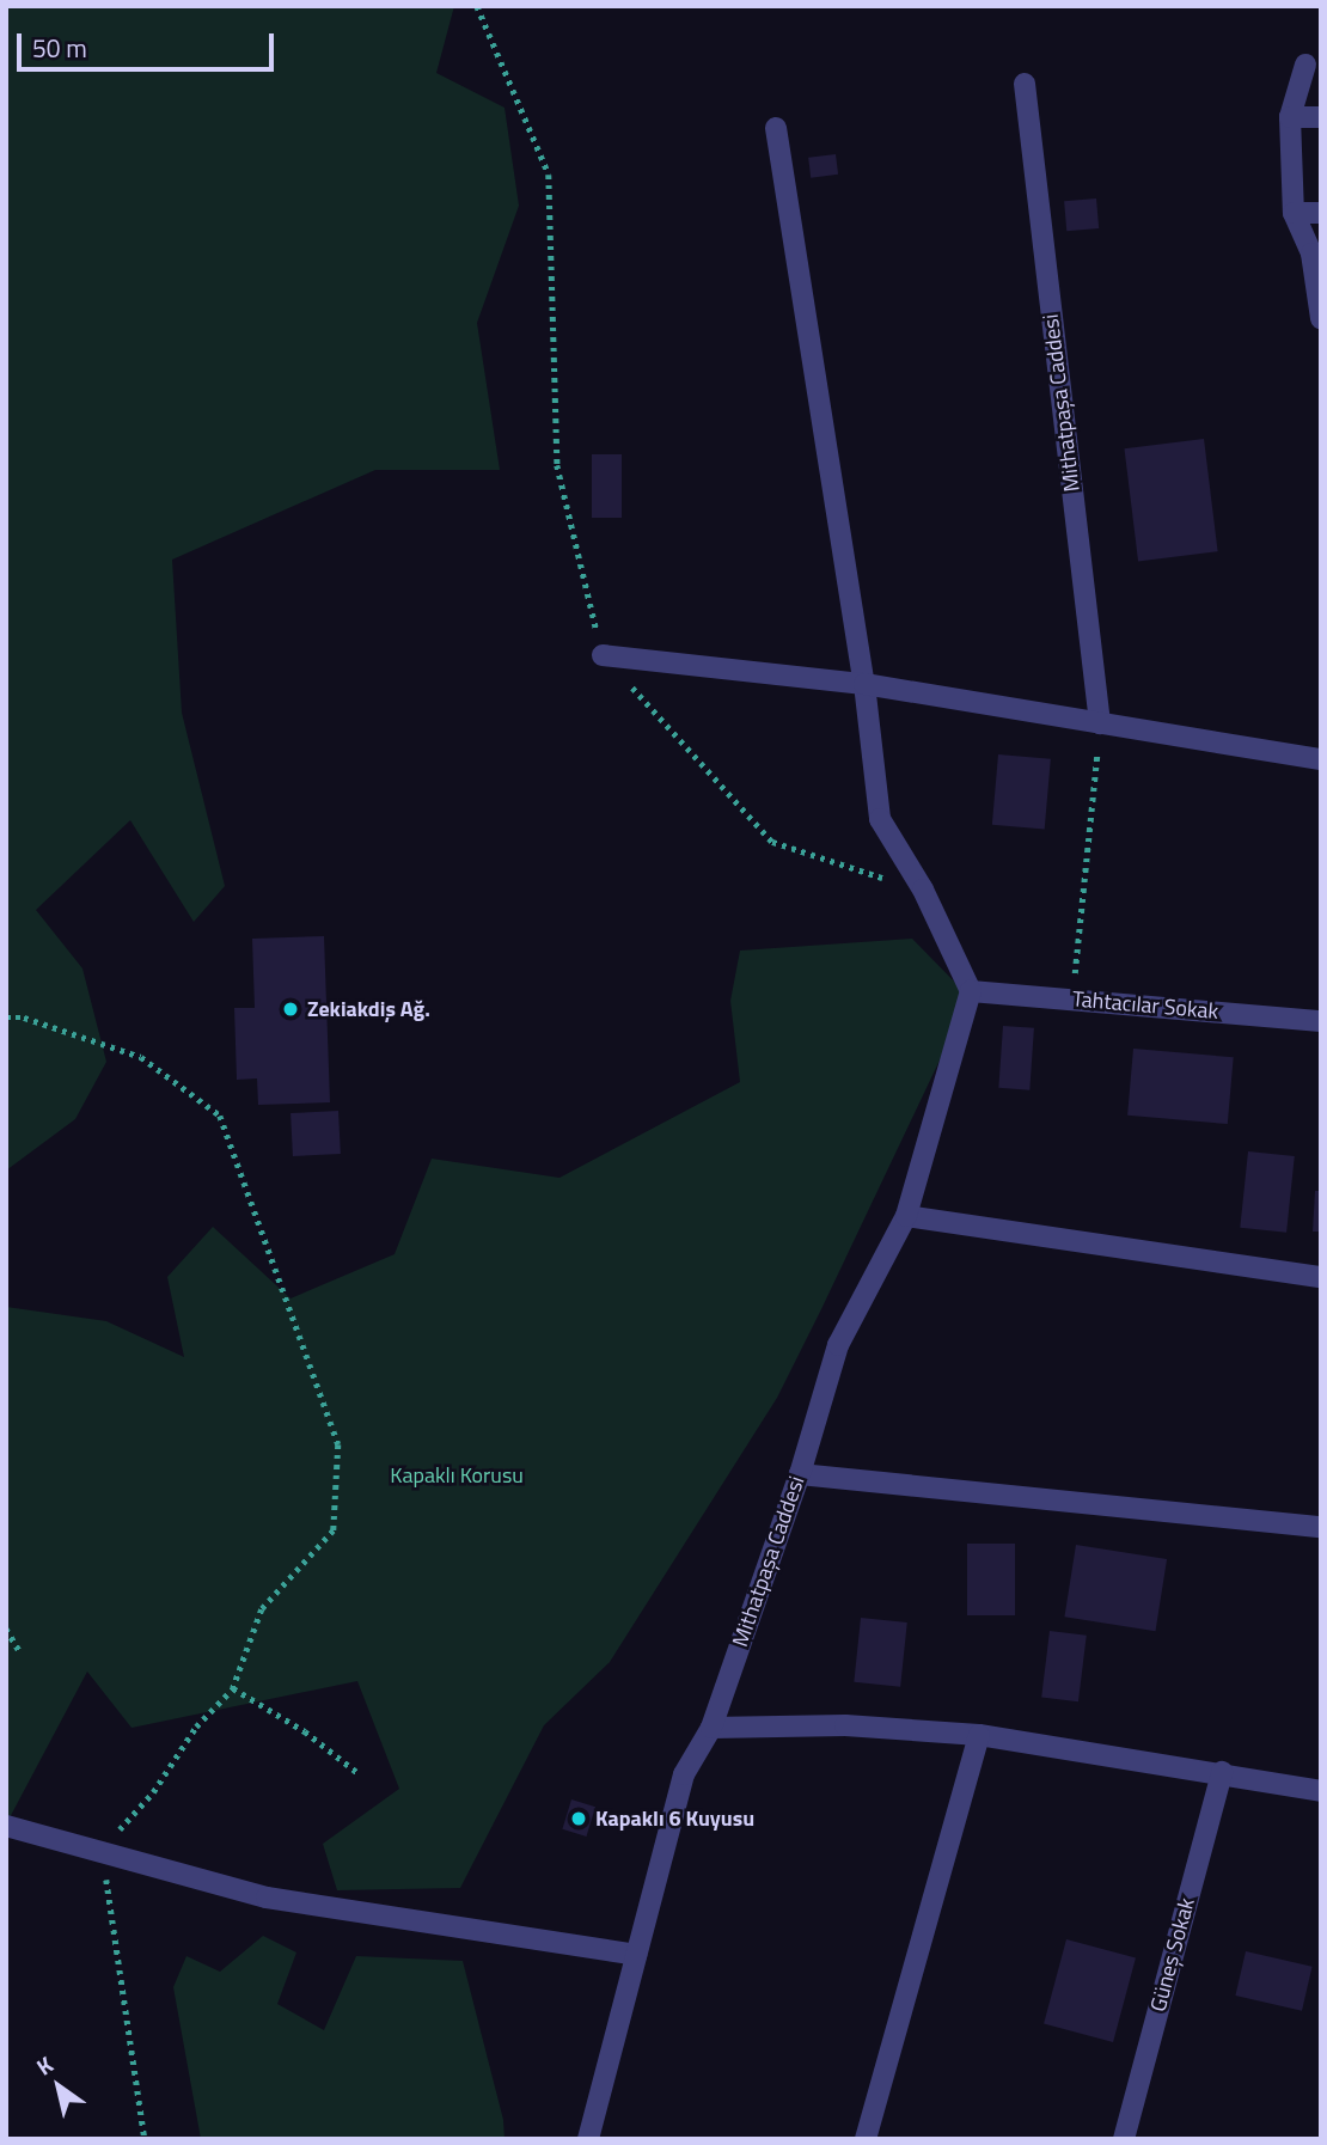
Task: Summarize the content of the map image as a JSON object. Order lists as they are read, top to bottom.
{
  "streets": {
    "street": ["Mithatpaşa Caddesi", "Tahtacılar Sokak", "Güneş Sokak"]
  },
  "crossings": [
    ["Mithatpaşa Caddesi", "Tahtacılar Sokak"]
  ],
  "parks": ["Kapaklı Korusu"],
  "places": ["Zekiakdiş Ağ.", "Kapaklı 6 Kuyusu"],
  "scale_bar": "50 m",
  "north": "top left"
}
